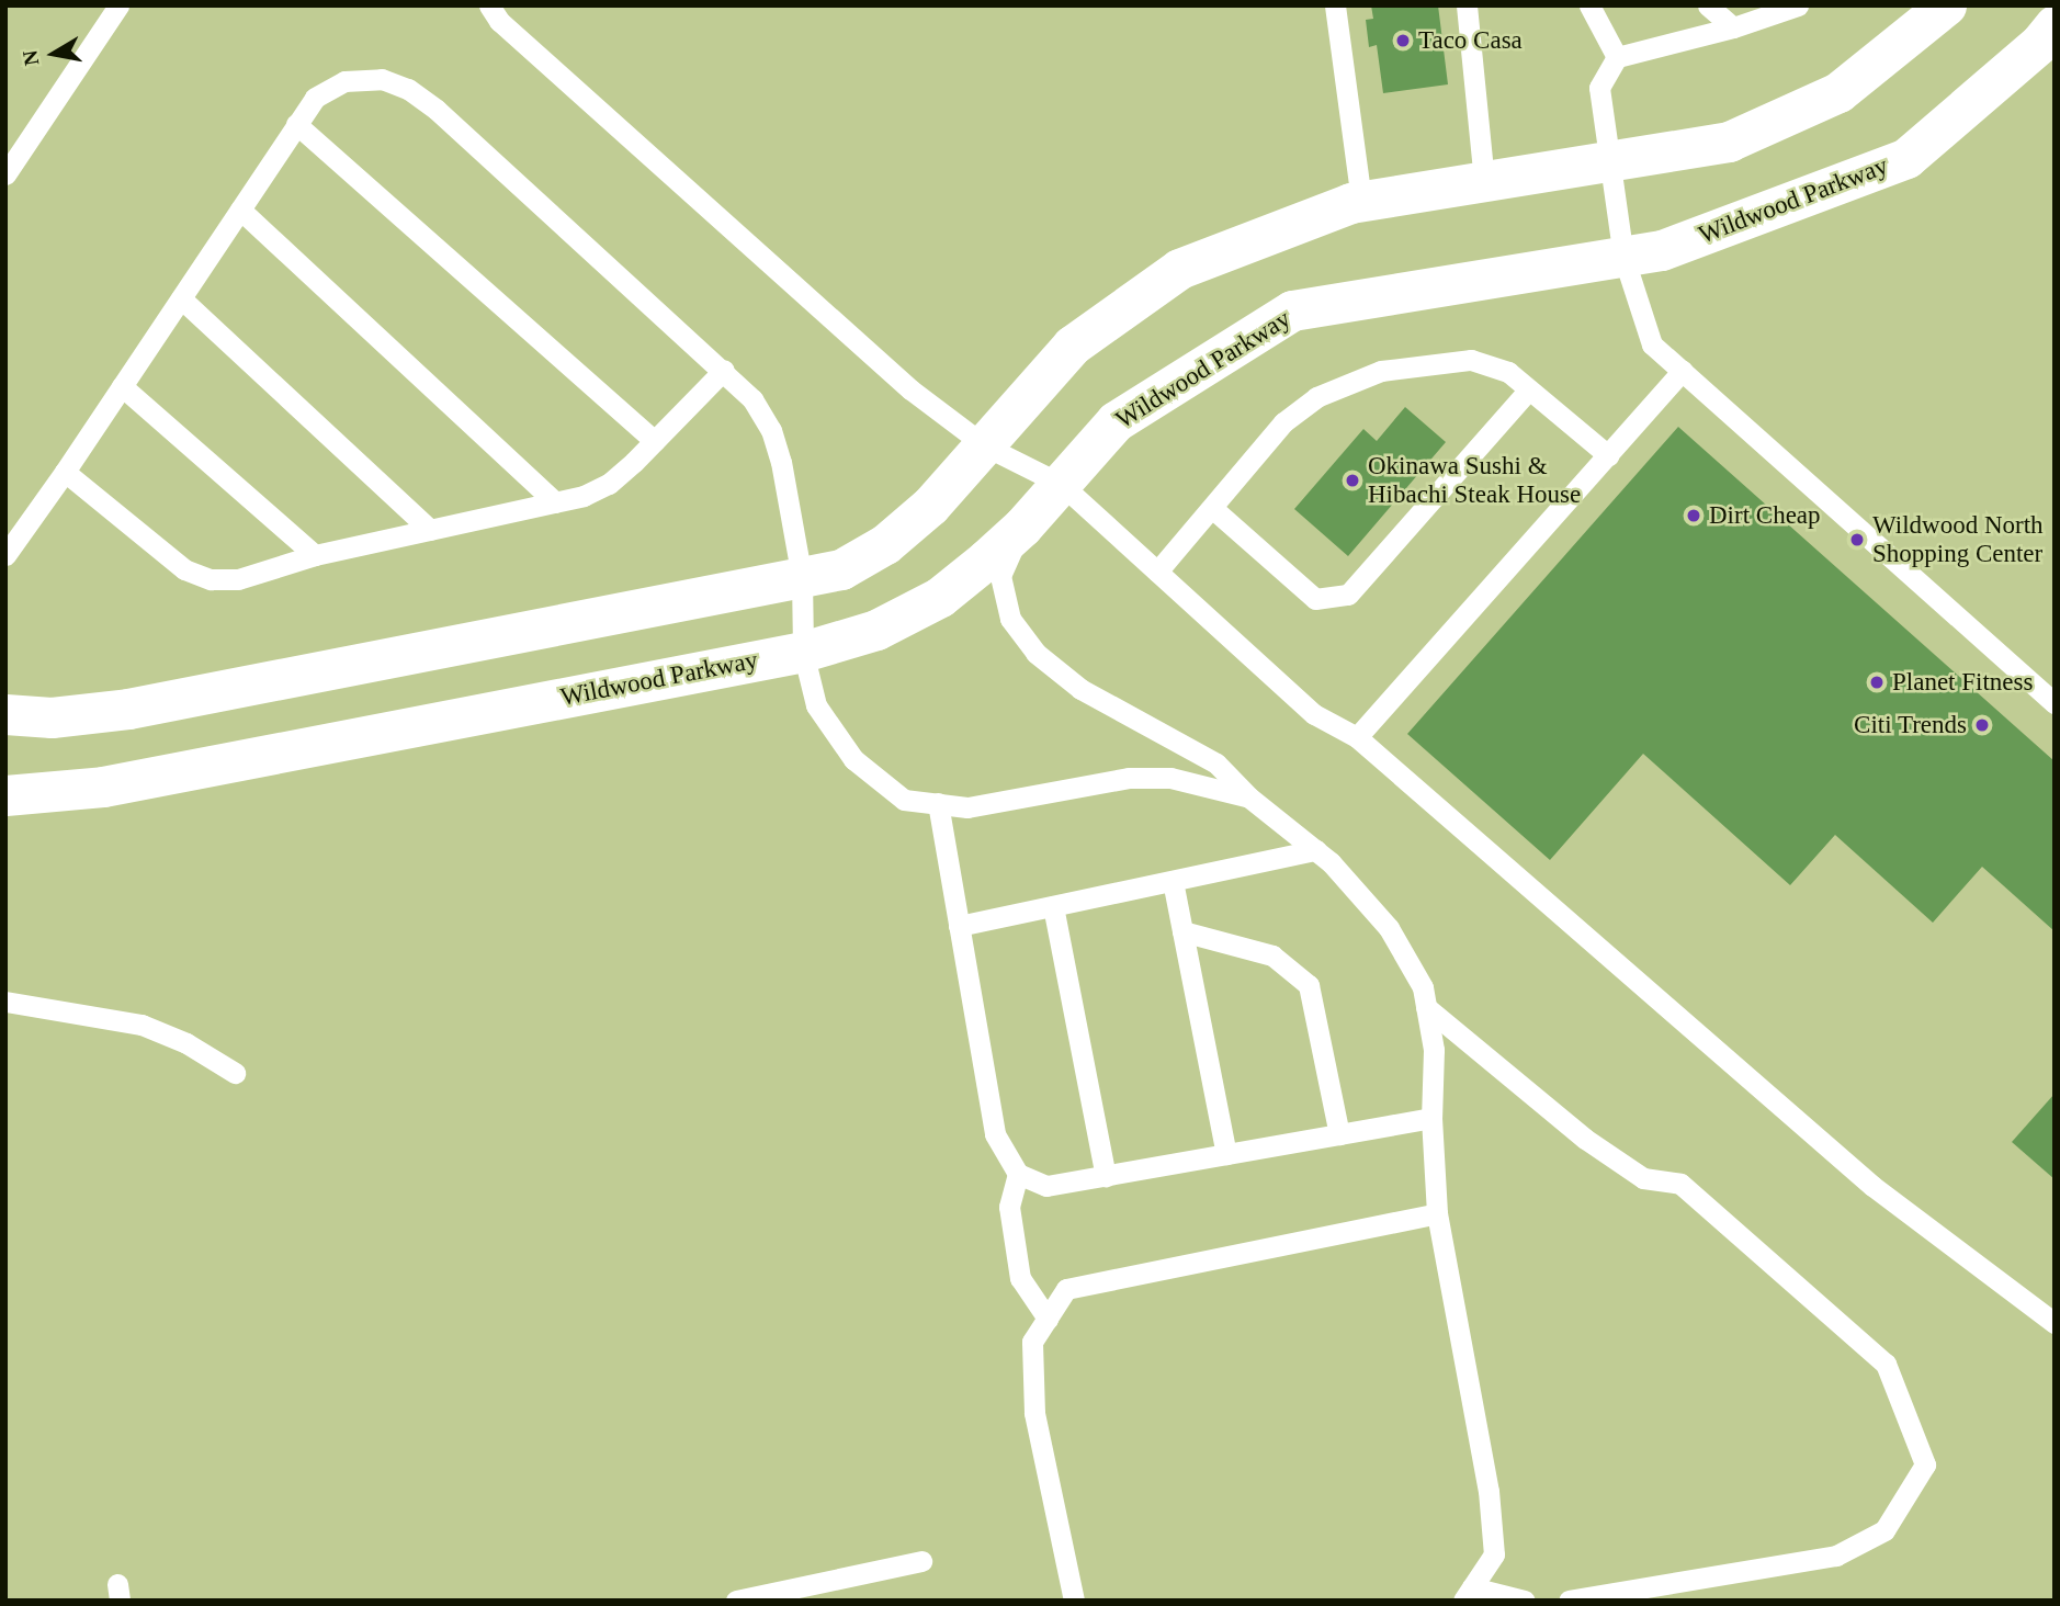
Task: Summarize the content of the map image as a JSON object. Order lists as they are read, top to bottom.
{
  "streets": {
    "street": ["Wildwood Parkway"]
  },
  "places": [
    "Taco Casa",
    "Okinawa Sushi & Hibachi Steak House",
    "Dirt Cheap",
    "Wildwood North Shopping Center",
    "Planet Fitness",
    "Citi Trends"
  ],
  "north": "left"
}
